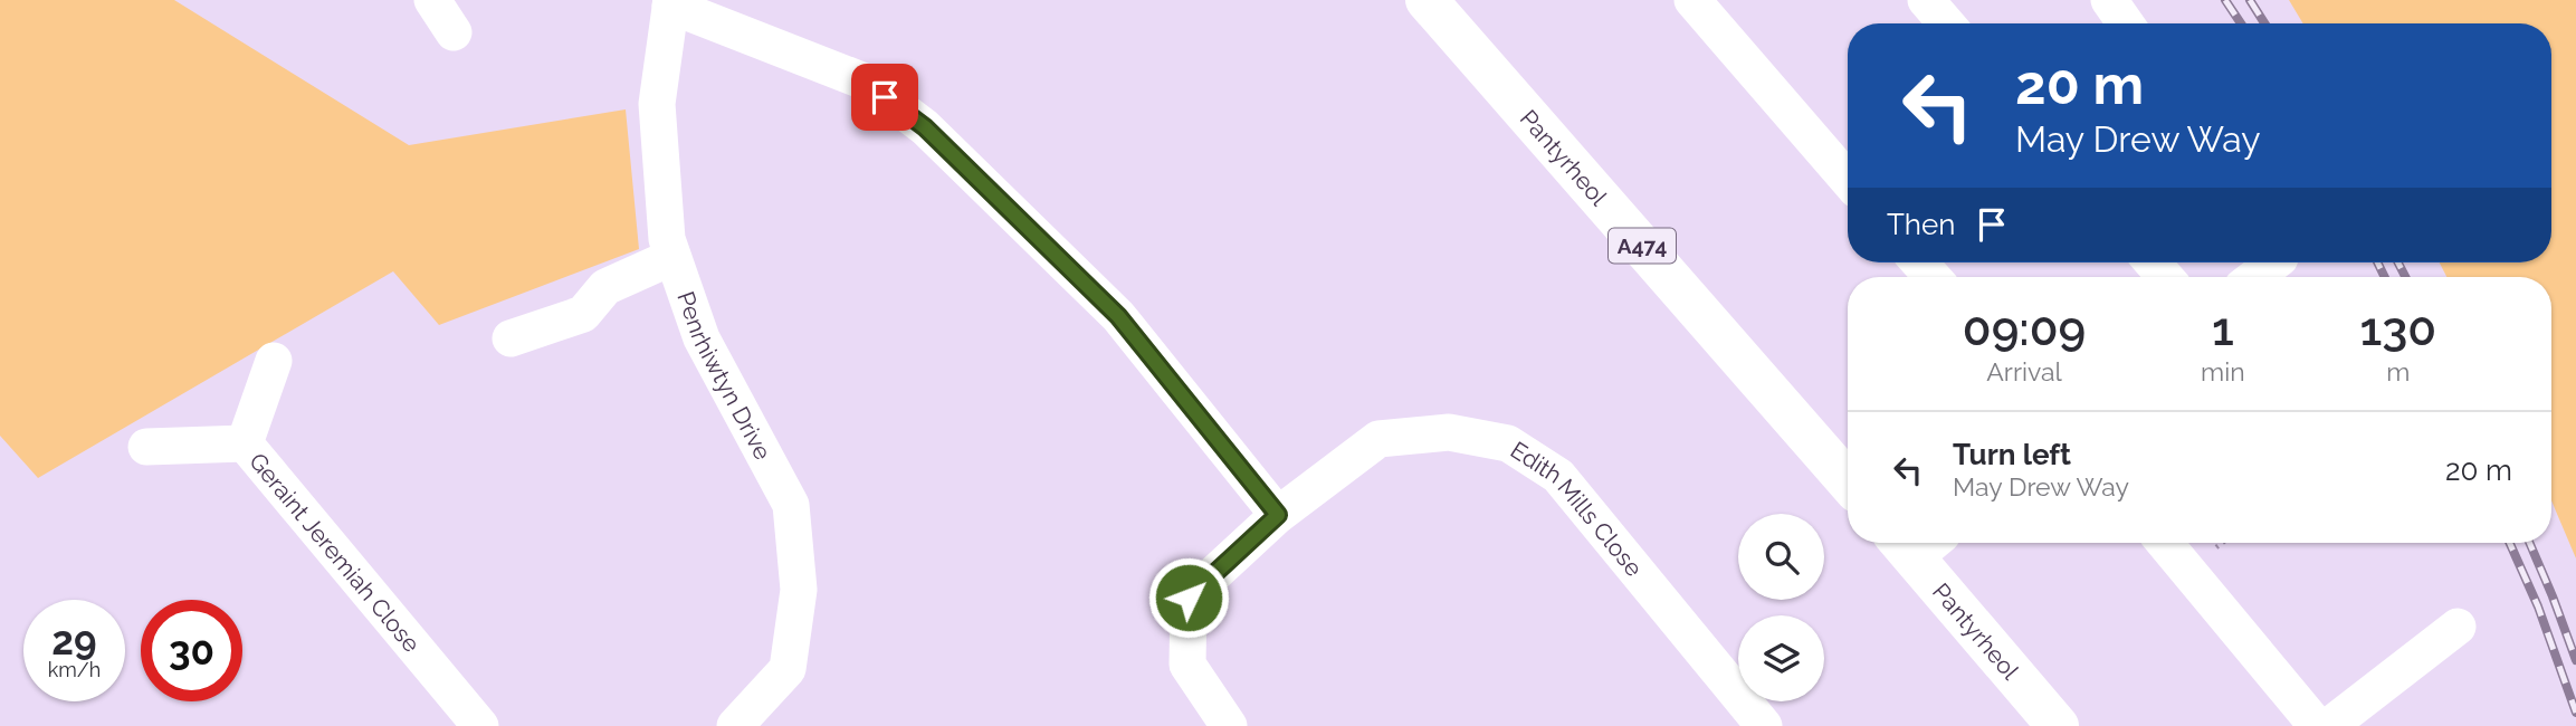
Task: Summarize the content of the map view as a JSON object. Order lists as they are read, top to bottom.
{
  "streets": {
    "main road": ["Pantyrheol", "A474"],
    "street": ["Penrhiwtyn Drive", "Edith Mills Close", "Geraint Jeremiah Close"]
  },
  "page": {
    "turn": ["20 m", "May Drew Way"],
    "then": "Then",
    "eta": [
      "09:09",
      "Arrival",
      "1",
      "min",
      "130",
      "m"
    ],
    "list": [
      {
        "name": "Turn left",
        "note": "May Drew Way",
        "value": "20 m"
      }
    ],
    "speed": "29 km/h",
    "limit": "30"
  }
}
